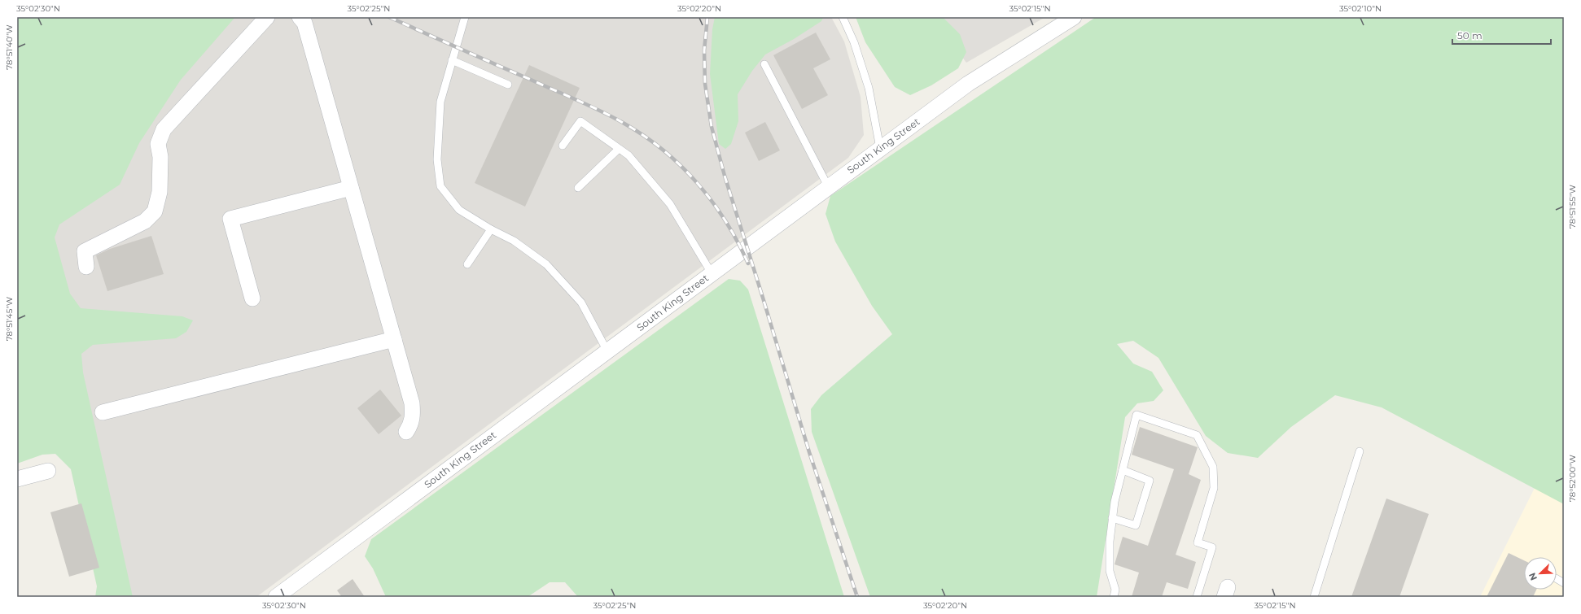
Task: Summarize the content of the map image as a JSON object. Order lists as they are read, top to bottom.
{
  "streets": {
    "street": ["South King Street"]
  },
  "scale_bar": "50 m",
  "north": "bottom left",
  "coordinates": [
    "35°02'30\"N",
    "35°02'25\"N",
    "35°02'20\"N",
    "35°02'15\"N",
    "35°02'10\"N",
    "78°51'40\"W",
    "78°51'55\"W",
    "78°51'45\"W",
    "78°52'00\"W"
  ]
}
